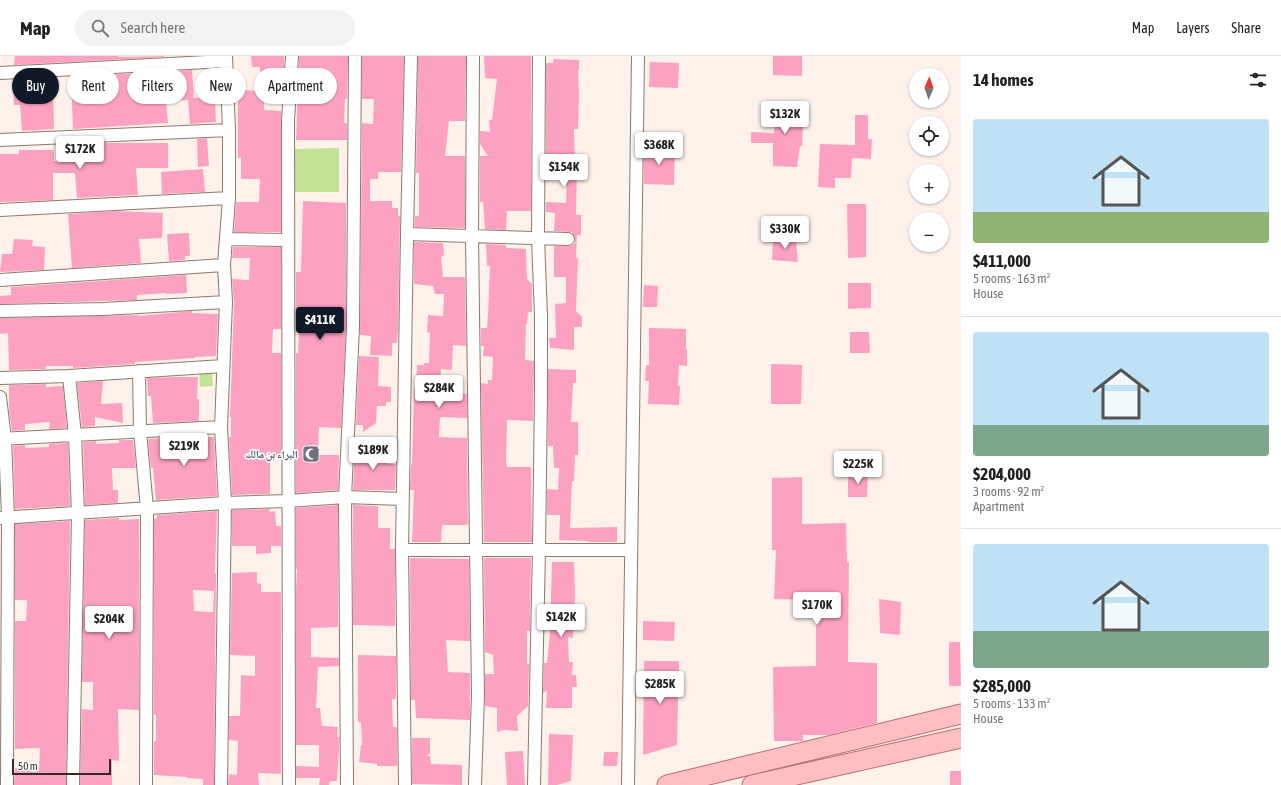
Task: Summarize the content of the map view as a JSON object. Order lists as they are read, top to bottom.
{
  "places": {
    "mosque": ["البراء بن مالك"]
  },
  "scale_bar": "50 m",
  "north": "top",
  "page": {
    "header": "Map",
    "search": "Search here",
    "nav": ["Map", "Layers", "Share"],
    "heading": "14 homes",
    "map_buttons": ["+", "−"],
    "chip": [
      "Buy",
      "Rent",
      "Filters",
      "New",
      "Apartment"
    ],
    "price": [
      "$132K",
      "$368K",
      "$172K",
      "$154K",
      "$330K",
      "$411K",
      "$284K",
      "$219K",
      "$189K",
      "$225K",
      "$170K",
      "$142K",
      "$204K",
      "$285K"
    ],
    "list": [
      {
        "name": "$411,000",
        "note": "5 rooms · 163 m² · House"
      },
      {
        "name": "$204,000",
        "note": "3 rooms · 92 m² · Apartment"
      },
      {
        "name": "$285,000",
        "note": "5 rooms · 133 m² · House"
      }
    ],
    "scale": "50 m"
  }
}
